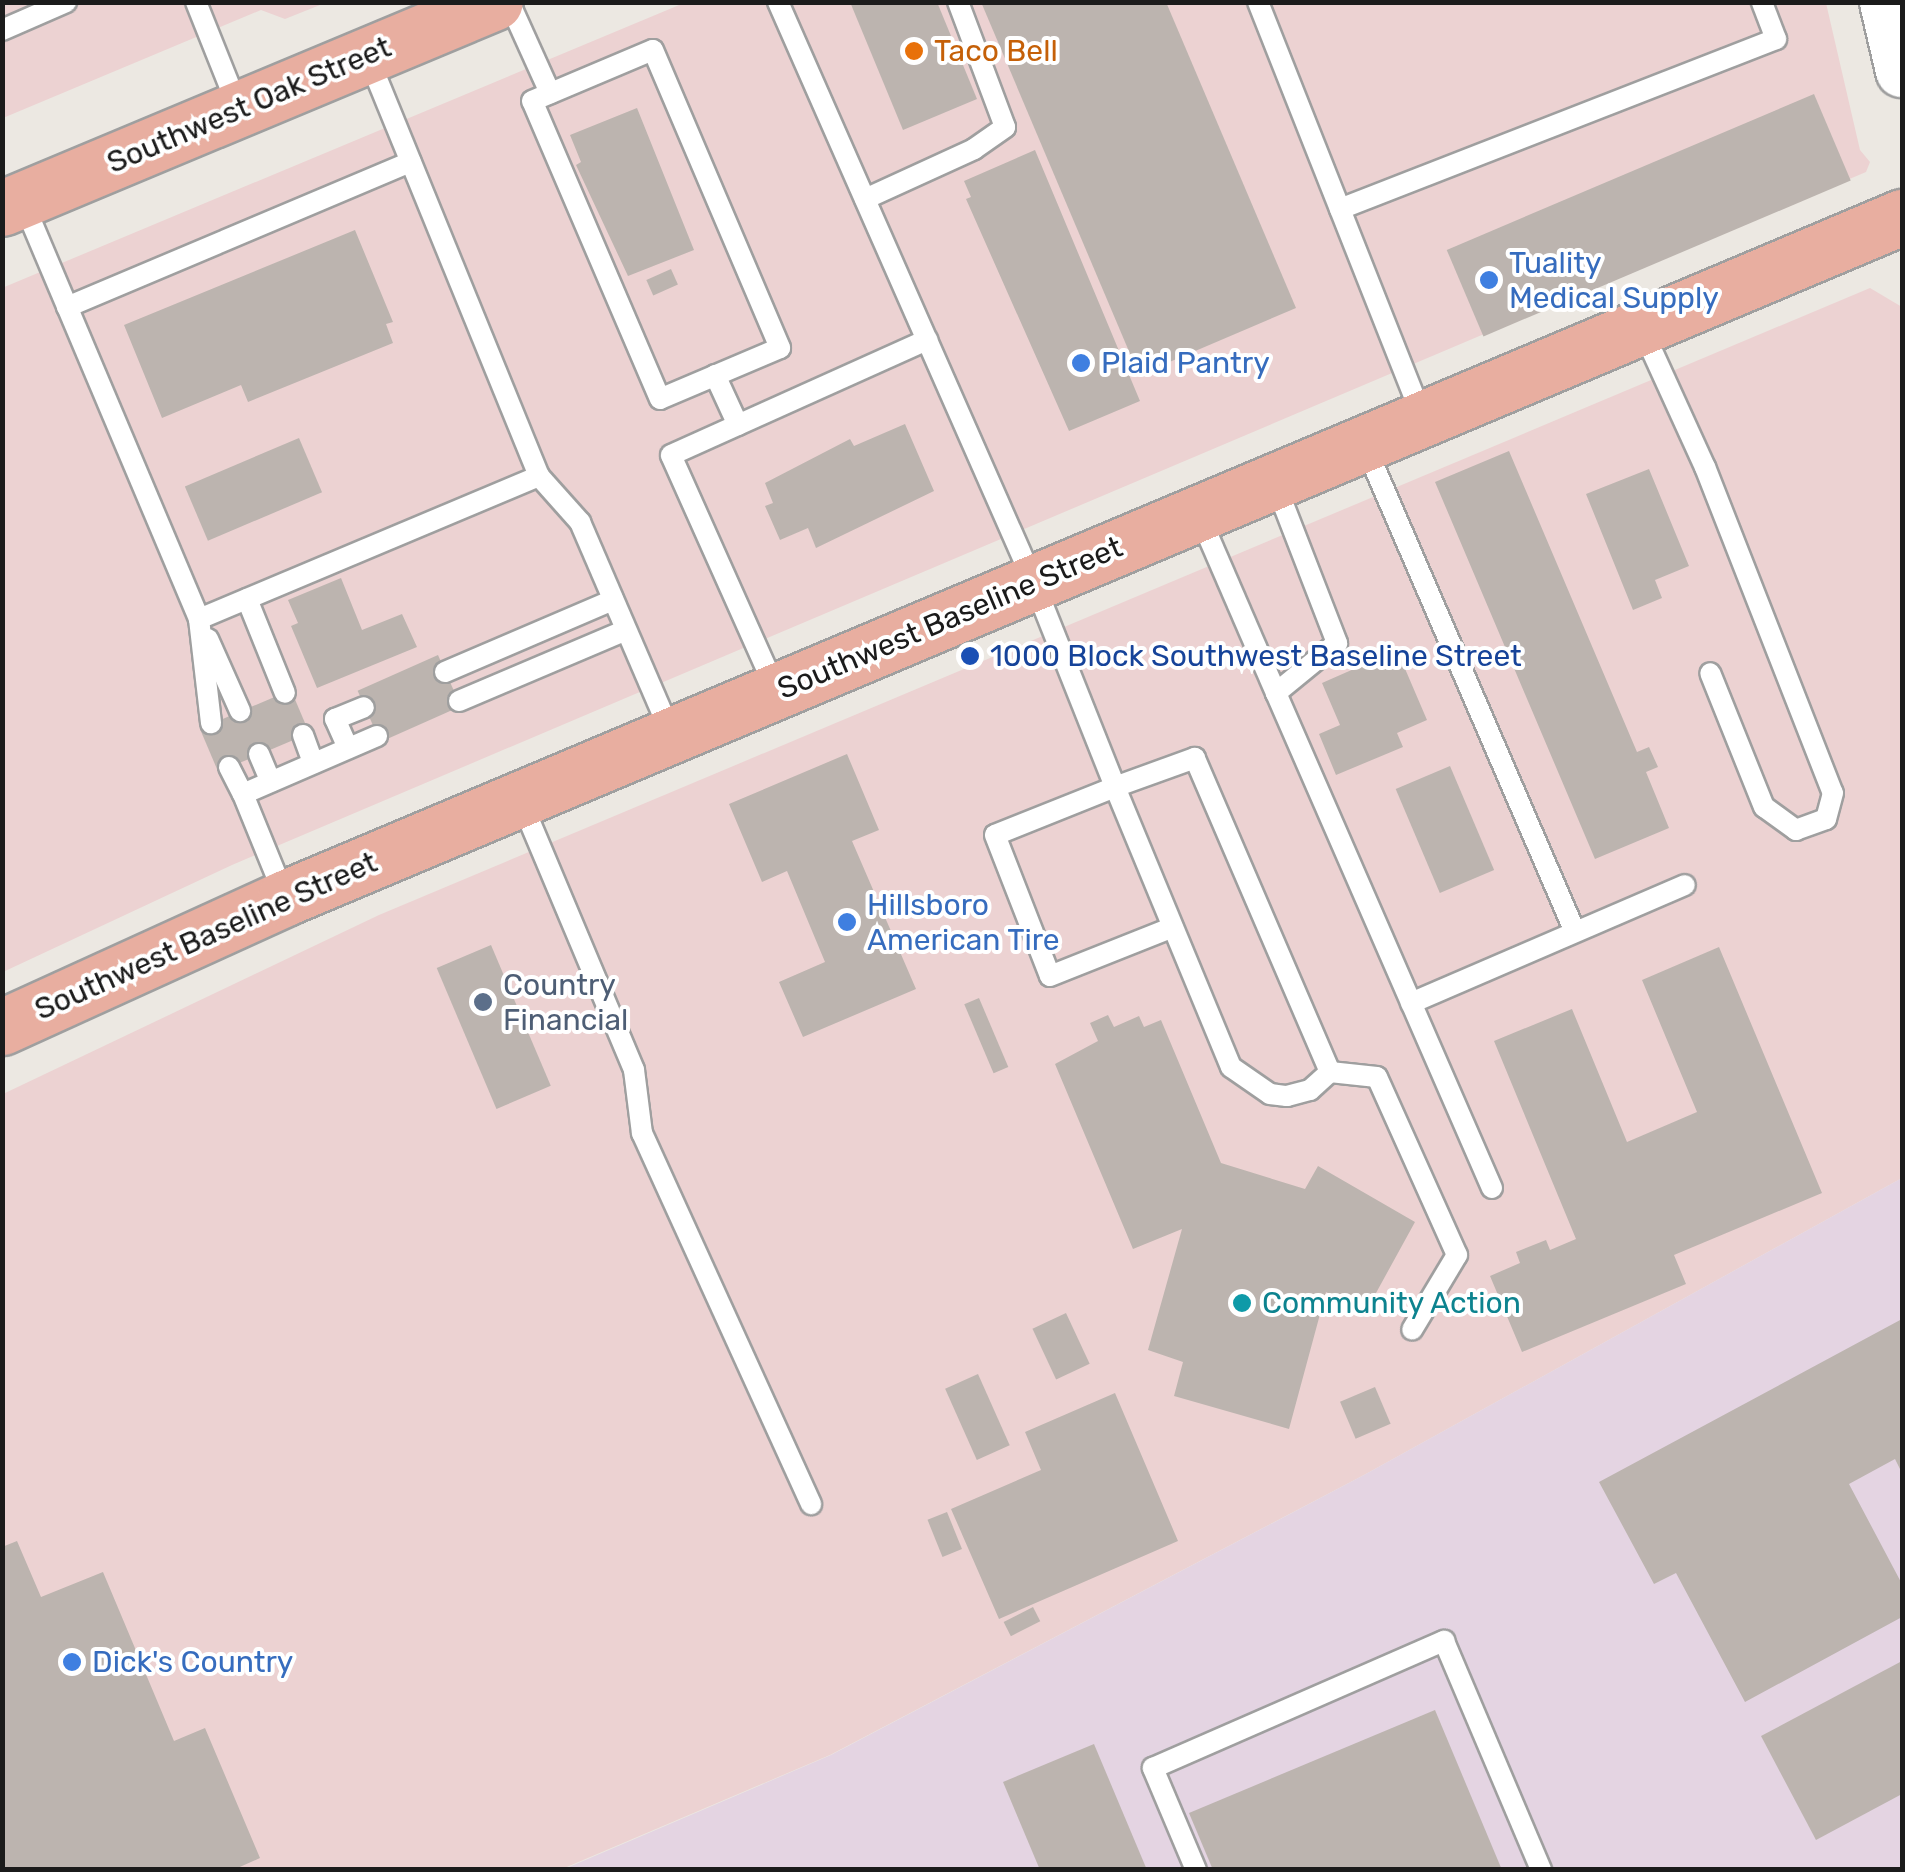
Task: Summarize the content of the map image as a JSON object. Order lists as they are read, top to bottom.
{
  "streets": {
    "highway": ["Southwest Oak Street", "Southwest Baseline Street"]
  },
  "places": [
    "Taco Bell",
    "Tuality Medical Supply",
    "Plaid Pantry",
    "1000 Block Southwest Baseline Street",
    "Hillsboro American Tire",
    "Country Financial",
    "Community Action",
    "Dick's Country"
  ]
}
